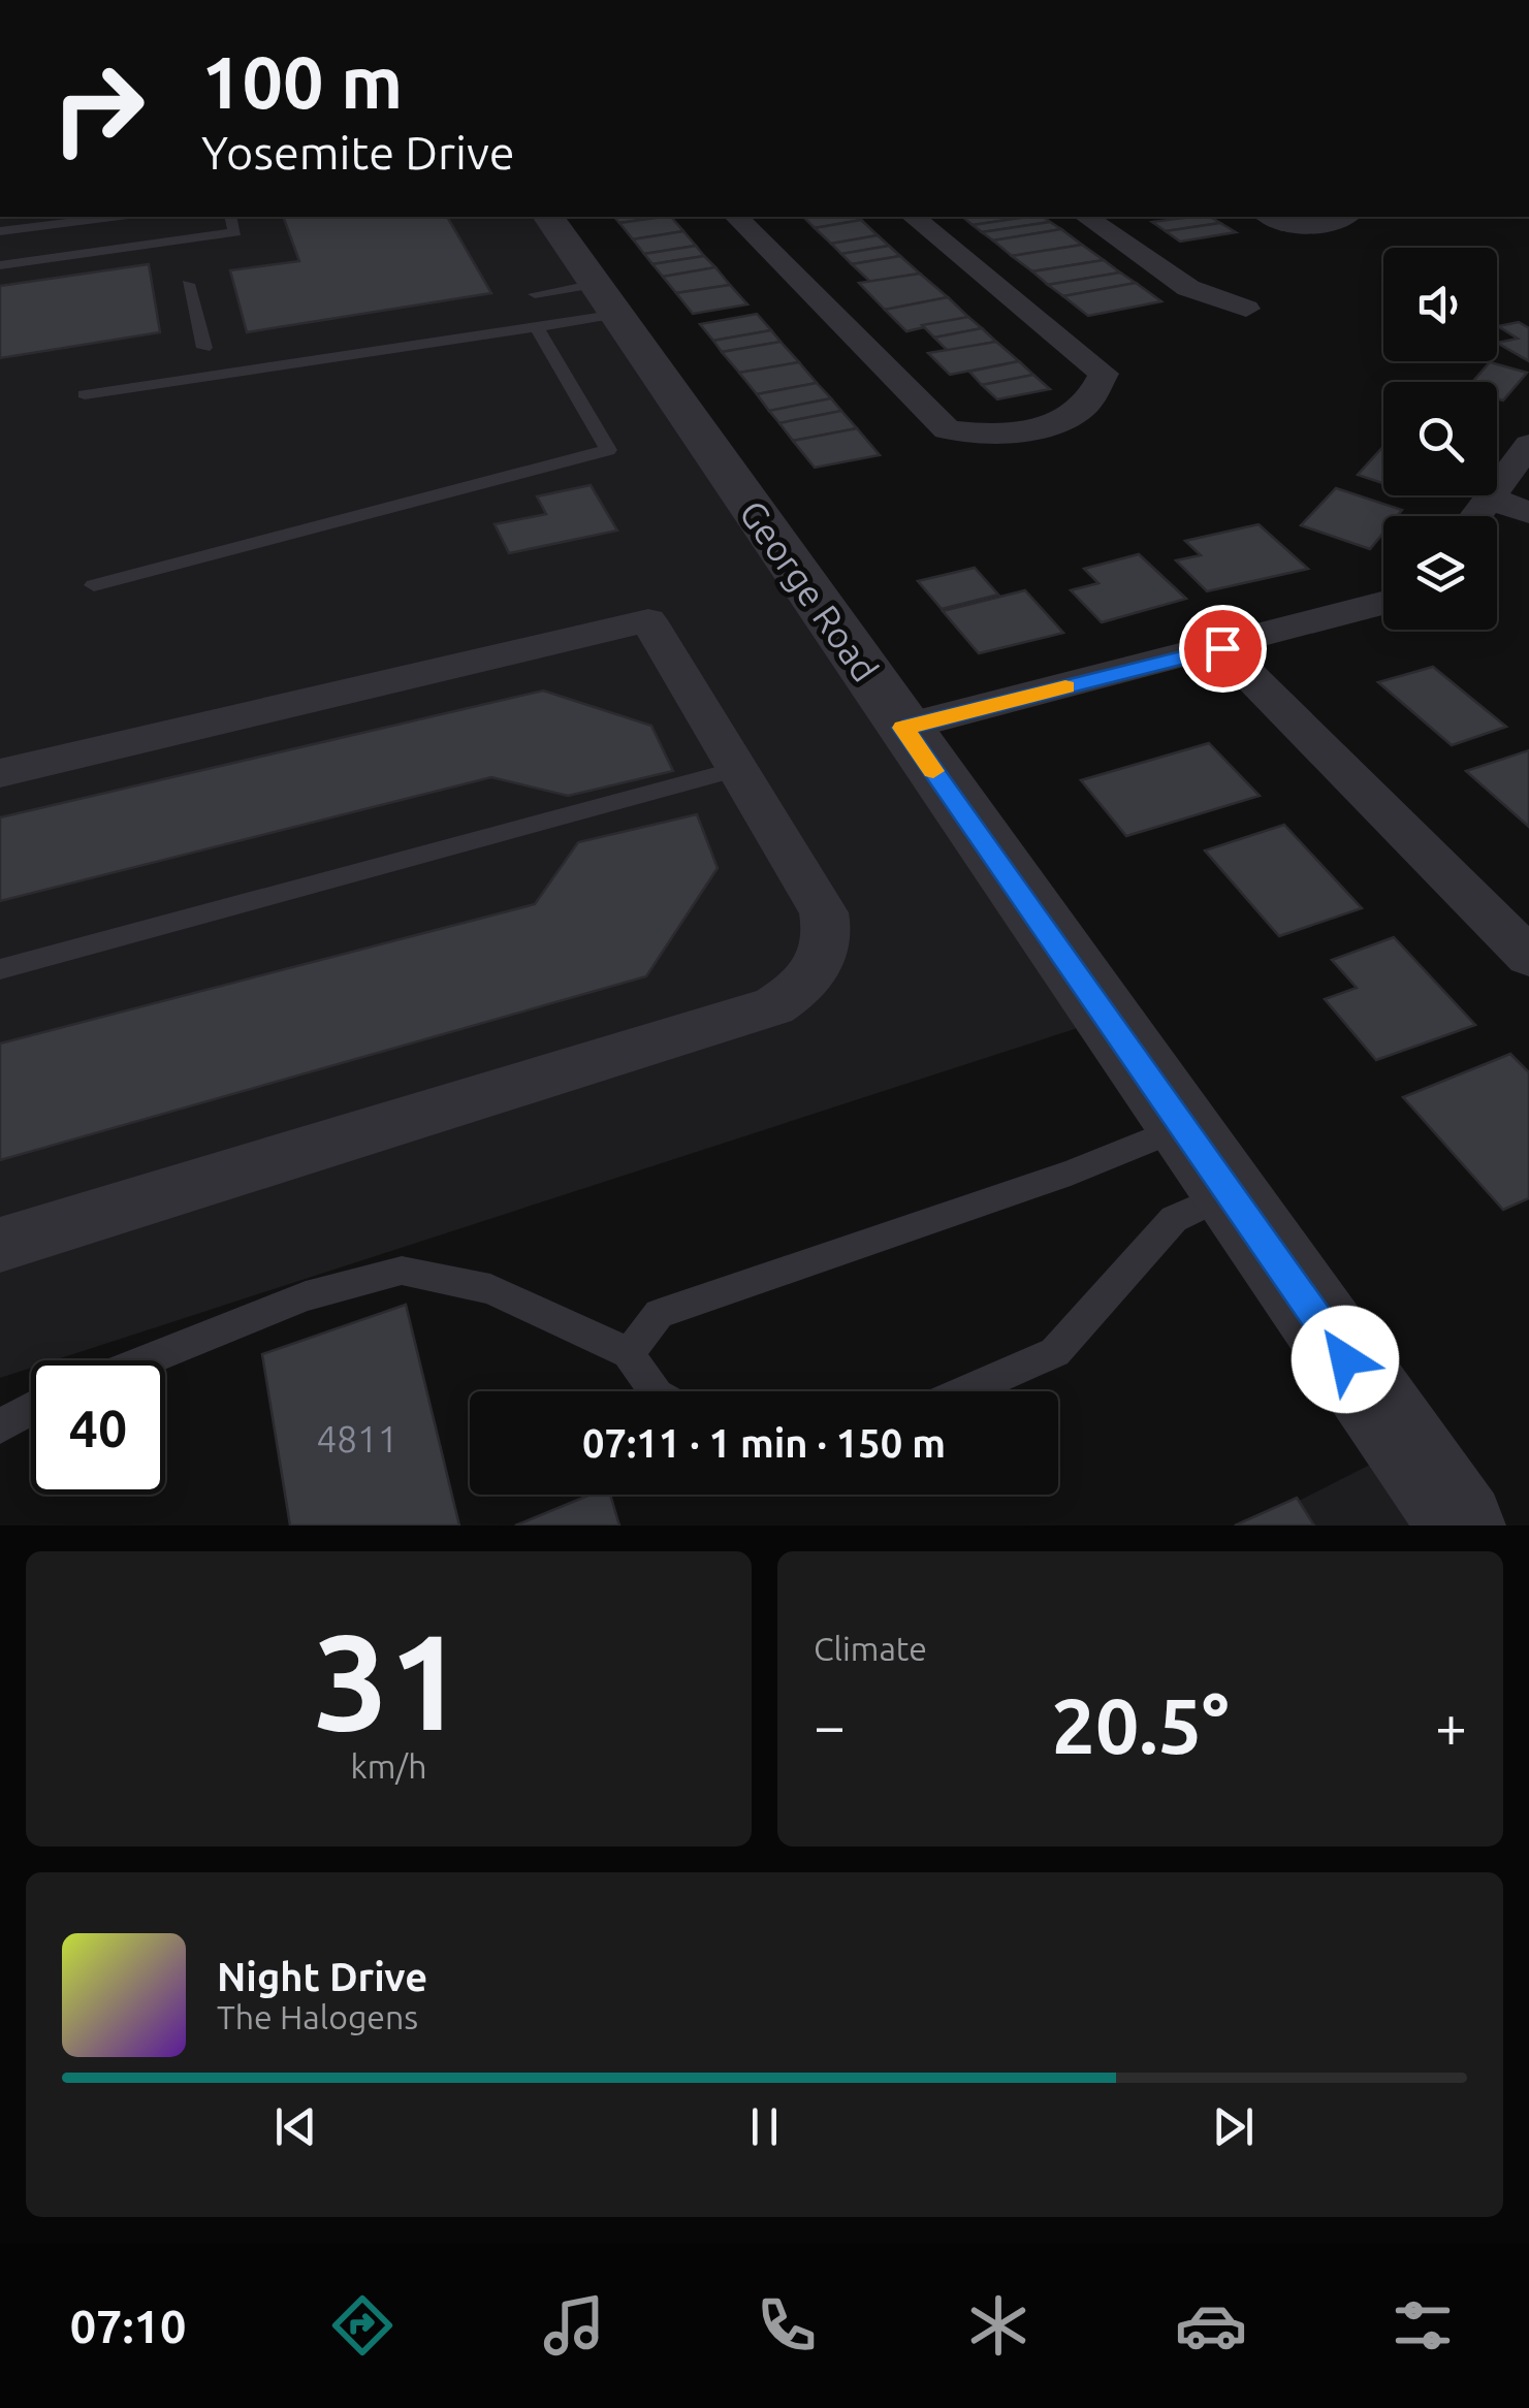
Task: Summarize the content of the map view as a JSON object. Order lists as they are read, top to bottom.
{
  "streets": {
    "street": ["George Road"]
  },
  "house_numbers": ["4811"],
  "page": {
    "turn": ["100 m", "Yosemite Drive"],
    "limit": "40",
    "trip": "07:11 · 1 min · 150 m",
    "tile": [
      ["31", "km/h"],
      "Climate"
    ],
    "heat": ["−", "20.5°", "+"],
    "song": ["Night Drive", "The Halogens"],
    "tabs": "07:10"
  }
}
